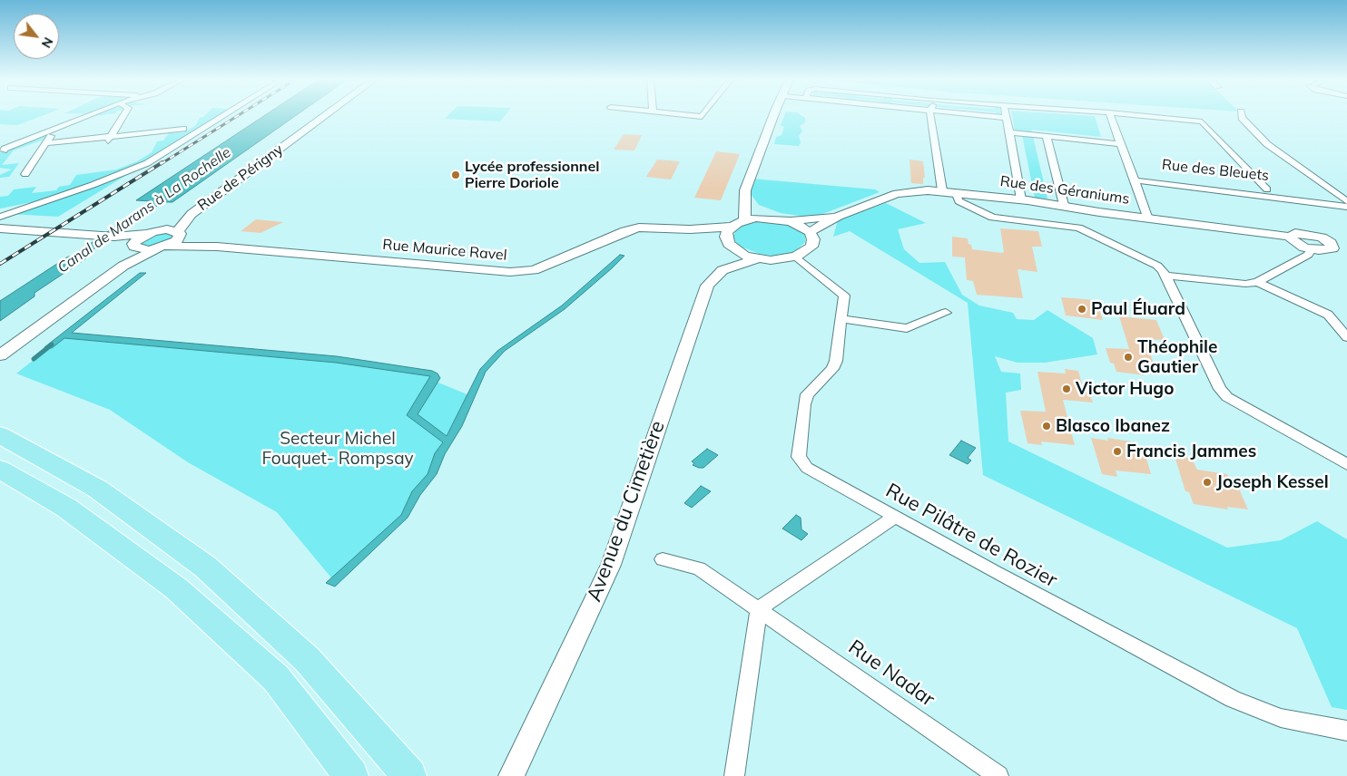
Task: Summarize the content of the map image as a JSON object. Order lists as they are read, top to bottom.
{
  "streets": {
    "street": [
      "Rue des Bleuets",
      "Rue de Périgny",
      "Rue des Géraniums",
      "Rue Maurice Ravel",
      "Avenue du Cimetière",
      "Rue Pilâtre de Rozier",
      "Rue Nadar"
    ]
  },
  "crossings": [
    ["Rue de Périgny", "Rue Maurice Ravel"],
    ["Rue Maurice Ravel", "Avenue du Cimetière"]
  ],
  "water": ["Canal de Marans à La Rochelle"],
  "parks": ["Secteur Michel Fouquet- Rompsay"],
  "places": [
    "Lycée professionnel Pierre Doriole",
    "Paul Éluard",
    "Théophile Gautier",
    "Victor Hugo",
    "Blasco Ibanez",
    "Francis Jammes",
    "Joseph Kessel"
  ],
  "north": "bottom right"
}
